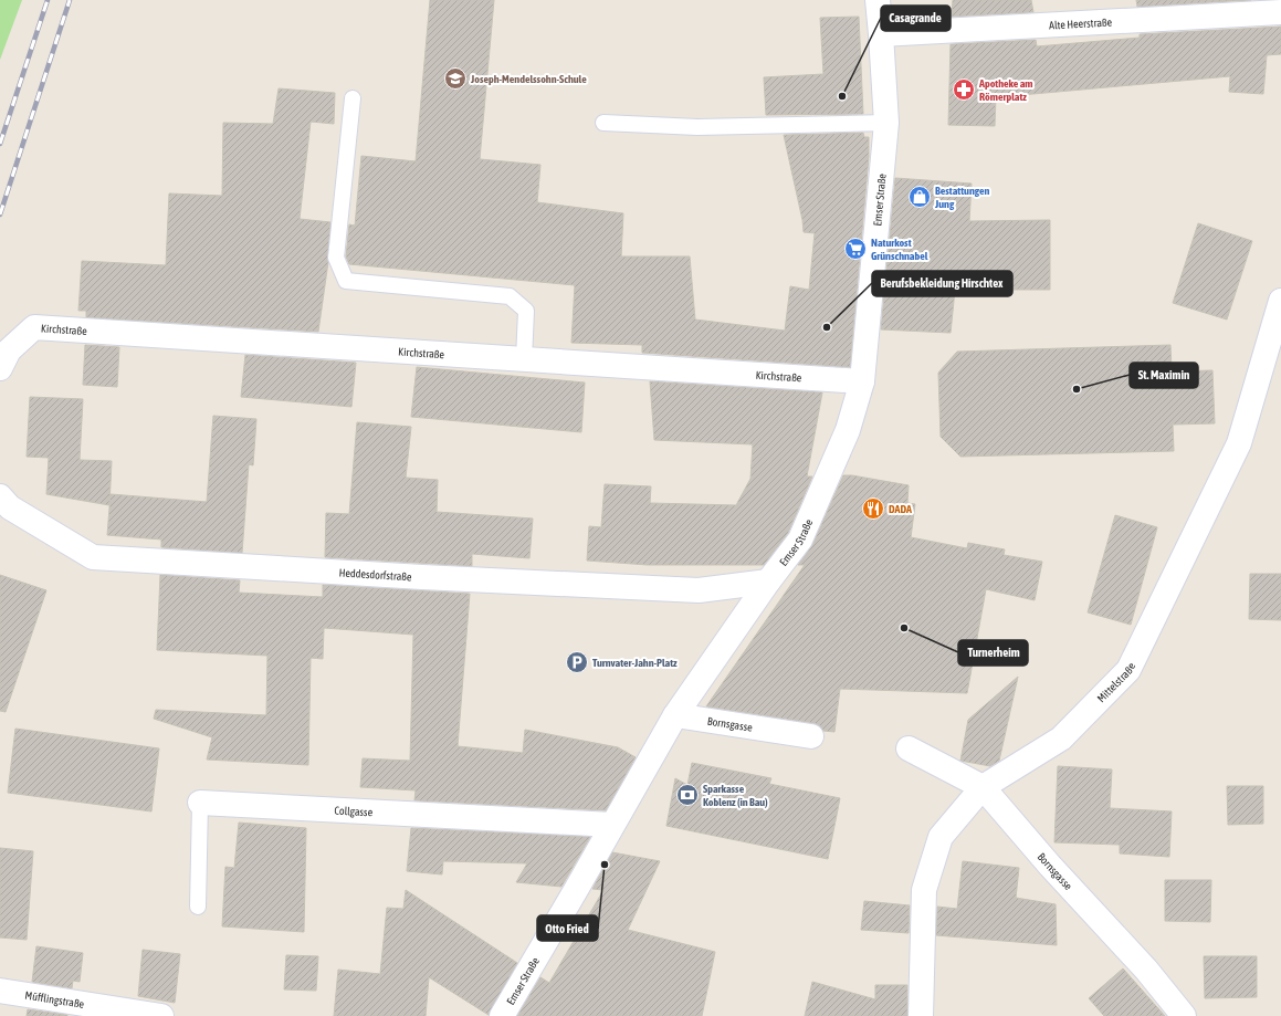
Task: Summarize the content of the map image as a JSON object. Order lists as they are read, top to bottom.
{
  "streets": {
    "street": [
      "Alte Heerstraße",
      "Emser Straße",
      "Kirchstraße",
      "Heddesdorfstraße",
      "Mittelstraße",
      "Bornsgasse",
      "Collgasse",
      "Müfflingstraße"
    ]
  },
  "crossings": [
    ["Alte Heerstraße", "Emser Straße"],
    ["Emser Straße", "Kirchstraße"],
    ["Emser Straße", "Heddesdorfstraße"],
    ["Emser Straße", "Bornsgasse"],
    ["Emser Straße", "Collgasse"],
    ["Mittelstraße", "Bornsgasse"]
  ],
  "places": {
    "school or university": ["Joseph-Mendelssohn-Schule"],
    "pharmacy": ["Apotheke am Römerplatz"],
    "other": [
      "Casagrande",
      "Berufsbekleidung Hirschtex",
      "St. Maximin",
      "Turnerheim",
      "Otto Fried"
    ],
    "shop": ["Bestattungen Jung"],
    "supermarket": ["Naturkost Grünschnabel"],
    "restaurant": ["DADA"],
    "parking": ["Turnvater-Jahn-Platz"],
    "bank": ["Sparkasse Koblenz (in Bau)"]
  }
}
